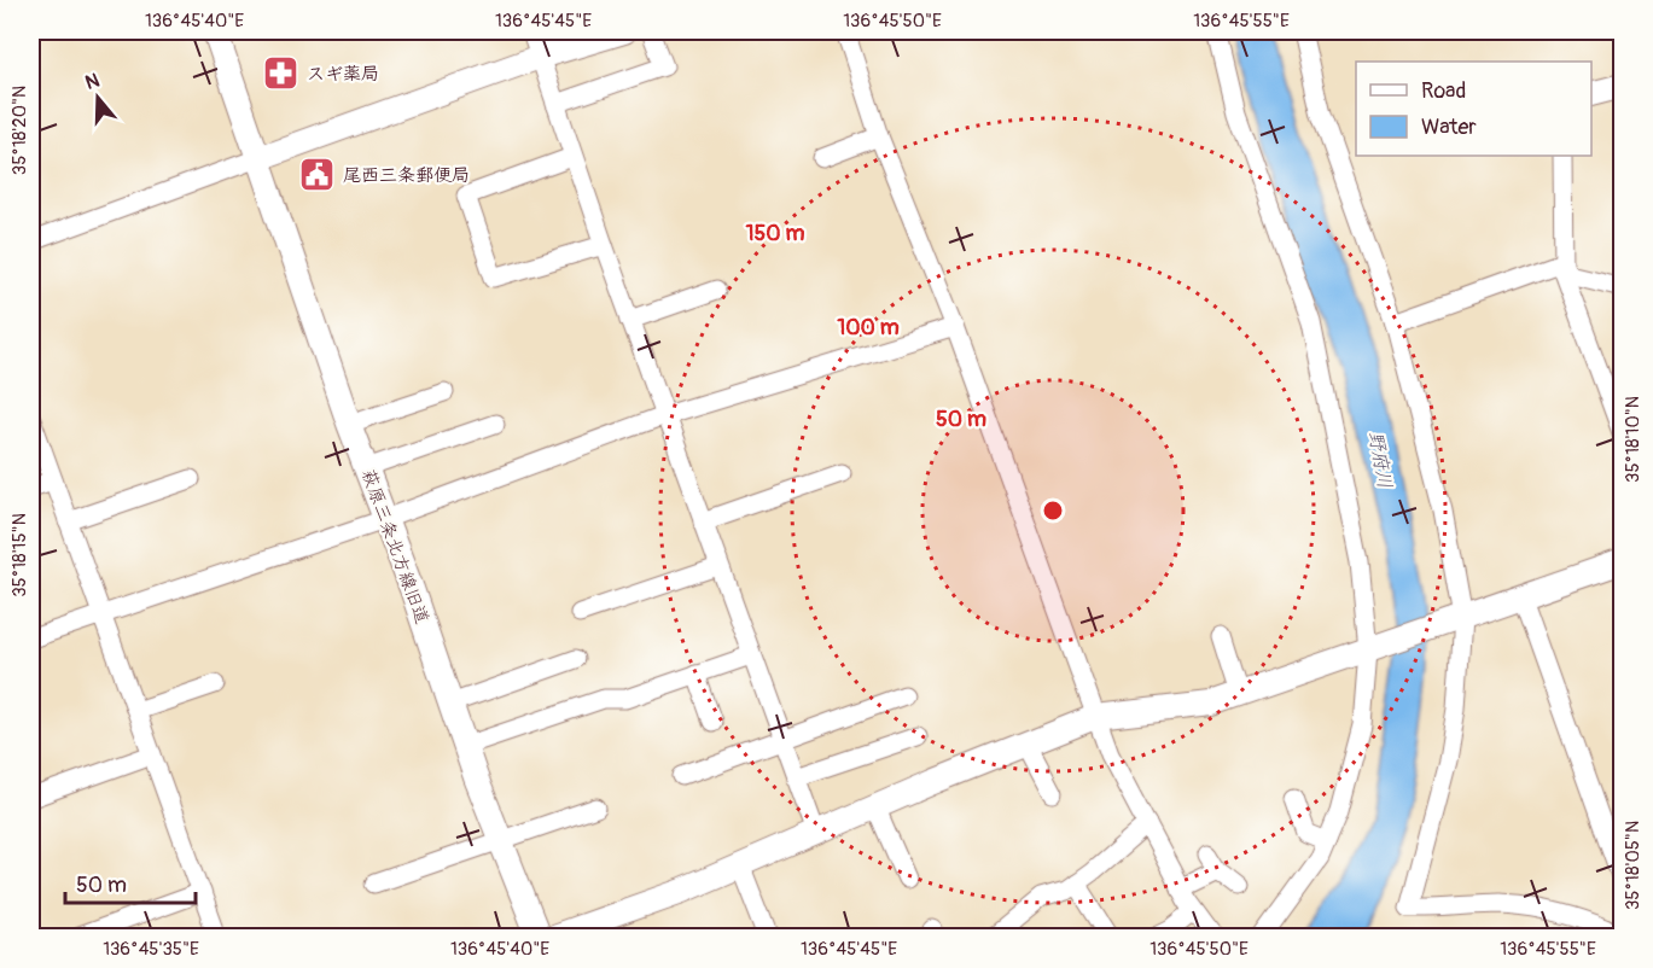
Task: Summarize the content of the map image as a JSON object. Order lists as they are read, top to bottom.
{
  "streets": {
    "street": ["萩原三条北方線旧道"]
  },
  "water": ["野府川"],
  "places": {
    "pharmacy": ["スギ薬局"],
    "public building": ["尾西三条郵便局"]
  },
  "legend": ["Road", "Water"],
  "scale_bar": "50 m",
  "north": "top",
  "coordinates": [
    "136°45'40\"E",
    "136°45'45\"E",
    "136°45'50\"E",
    "136°45'55\"E",
    "35°18'20\"N",
    "35°18'10\"N",
    "35°18'15\"N",
    "35°18'05\"N",
    "136°45'35\"E"
  ],
  "rings": ["150 m", "100 m", "50 m"]
}
